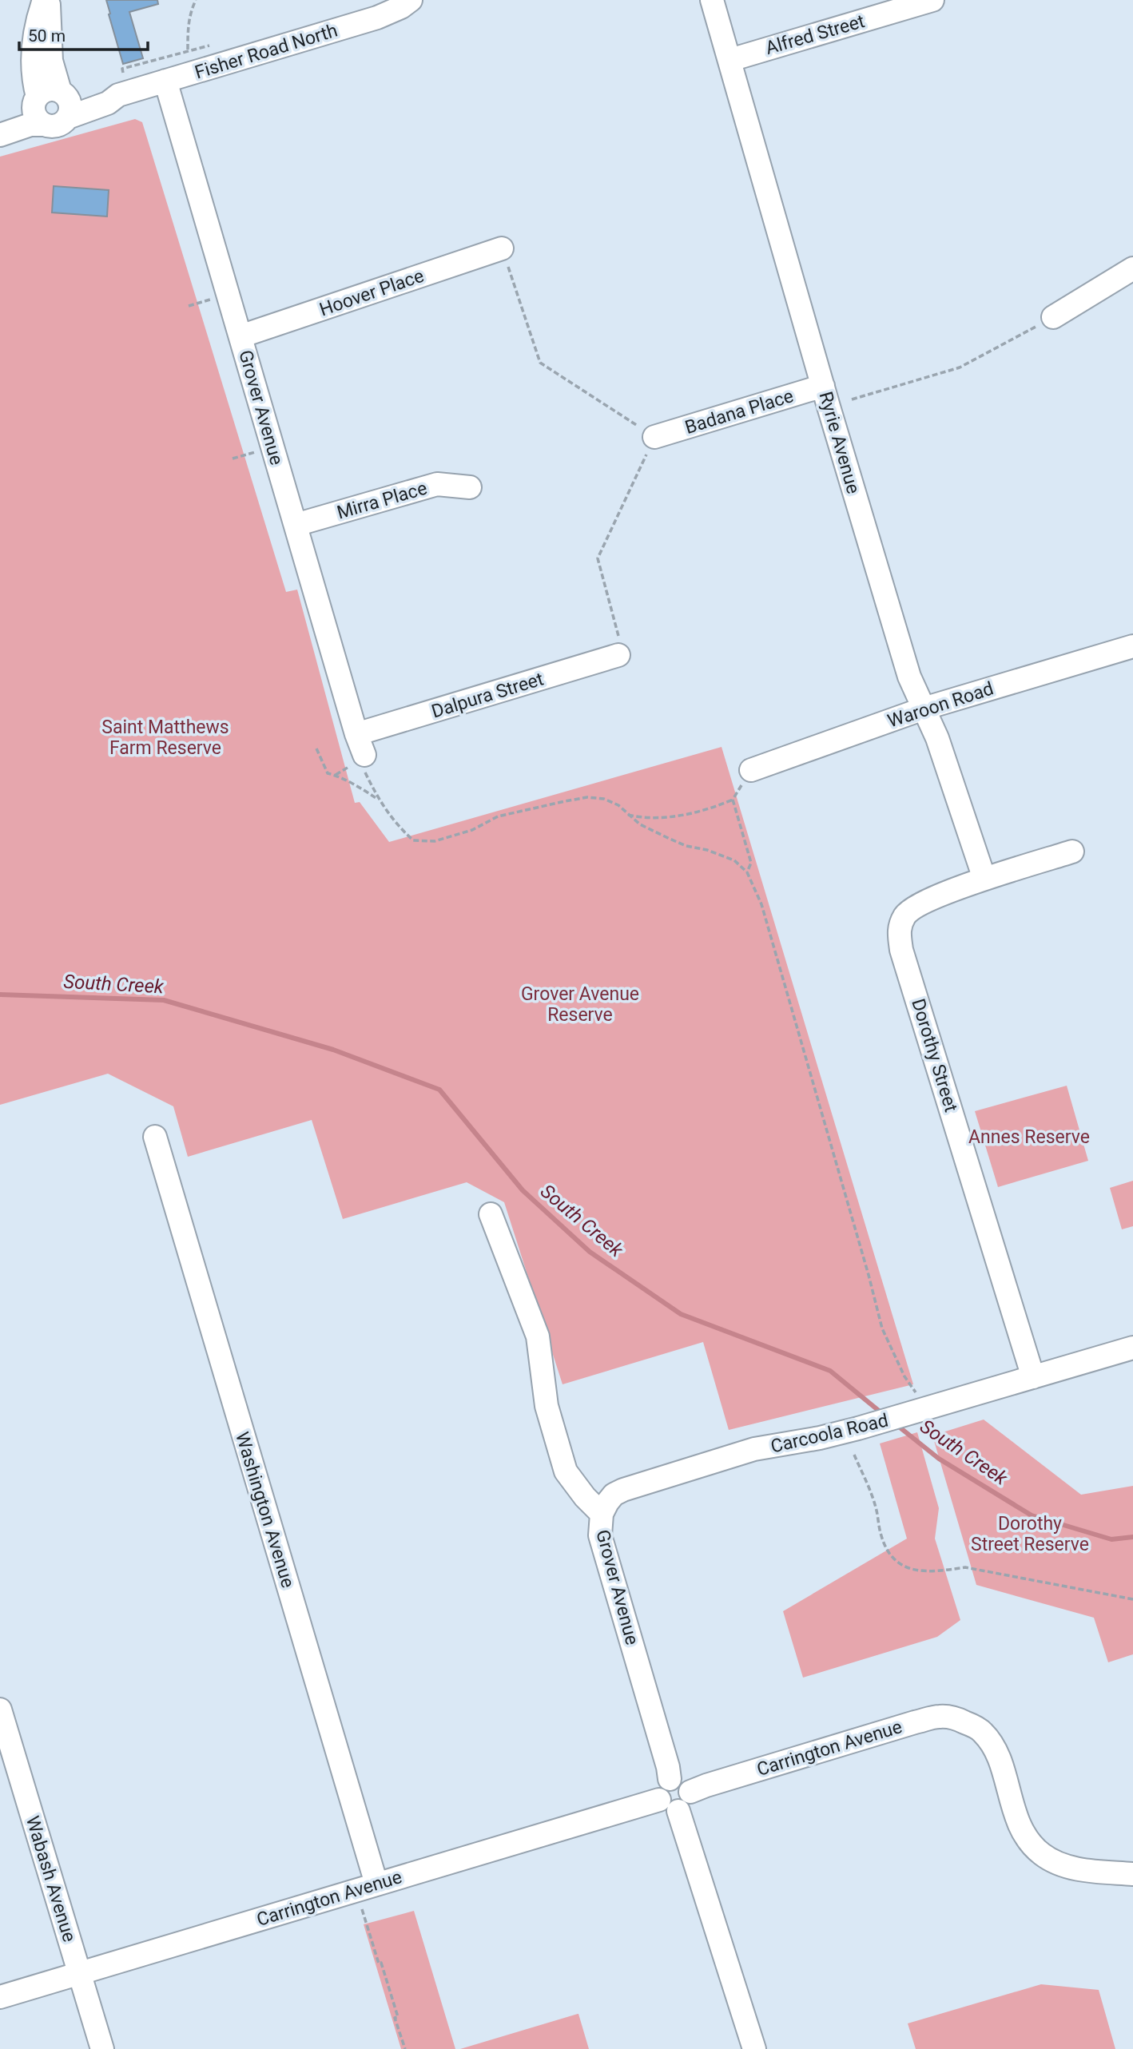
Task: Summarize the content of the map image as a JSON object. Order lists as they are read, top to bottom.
{
  "streets": {
    "street": [
      "Alfred Street",
      "Fisher Road North",
      "Hoover Place",
      "Grover Avenue",
      "Badana Place",
      "Ryrie Avenue",
      "Mirra Place",
      "Dalpura Street",
      "Waroon Road",
      "Dorothy Street",
      "Carcoola Road",
      "Washington Avenue",
      "Carrington Avenue",
      "Wabash Avenue"
    ]
  },
  "crossings": [
    ["Alfred Street", "Ryrie Avenue"],
    ["Fisher Road North", "Grover Avenue"],
    ["Hoover Place", "Grover Avenue"],
    ["Grover Avenue", "Mirra Place"],
    ["Grover Avenue", "Dalpura Street"],
    ["Grover Avenue", "Carcoola Road"],
    ["Grover Avenue", "Carrington Avenue"],
    ["Badana Place", "Ryrie Avenue"],
    ["Ryrie Avenue", "Waroon Road"],
    ["Ryrie Avenue", "Dorothy Street"],
    ["Dorothy Street", "Carcoola Road"],
    ["Washington Avenue", "Carrington Avenue"],
    ["Carrington Avenue", "Wabash Avenue"]
  ],
  "water": ["South Creek"],
  "parks": [
    "Saint Matthews Farm Reserve",
    "Grover Avenue Reserve",
    "Annes Reserve",
    "Dorothy Street Reserve"
  ],
  "scale_bar": "50 m"
}
